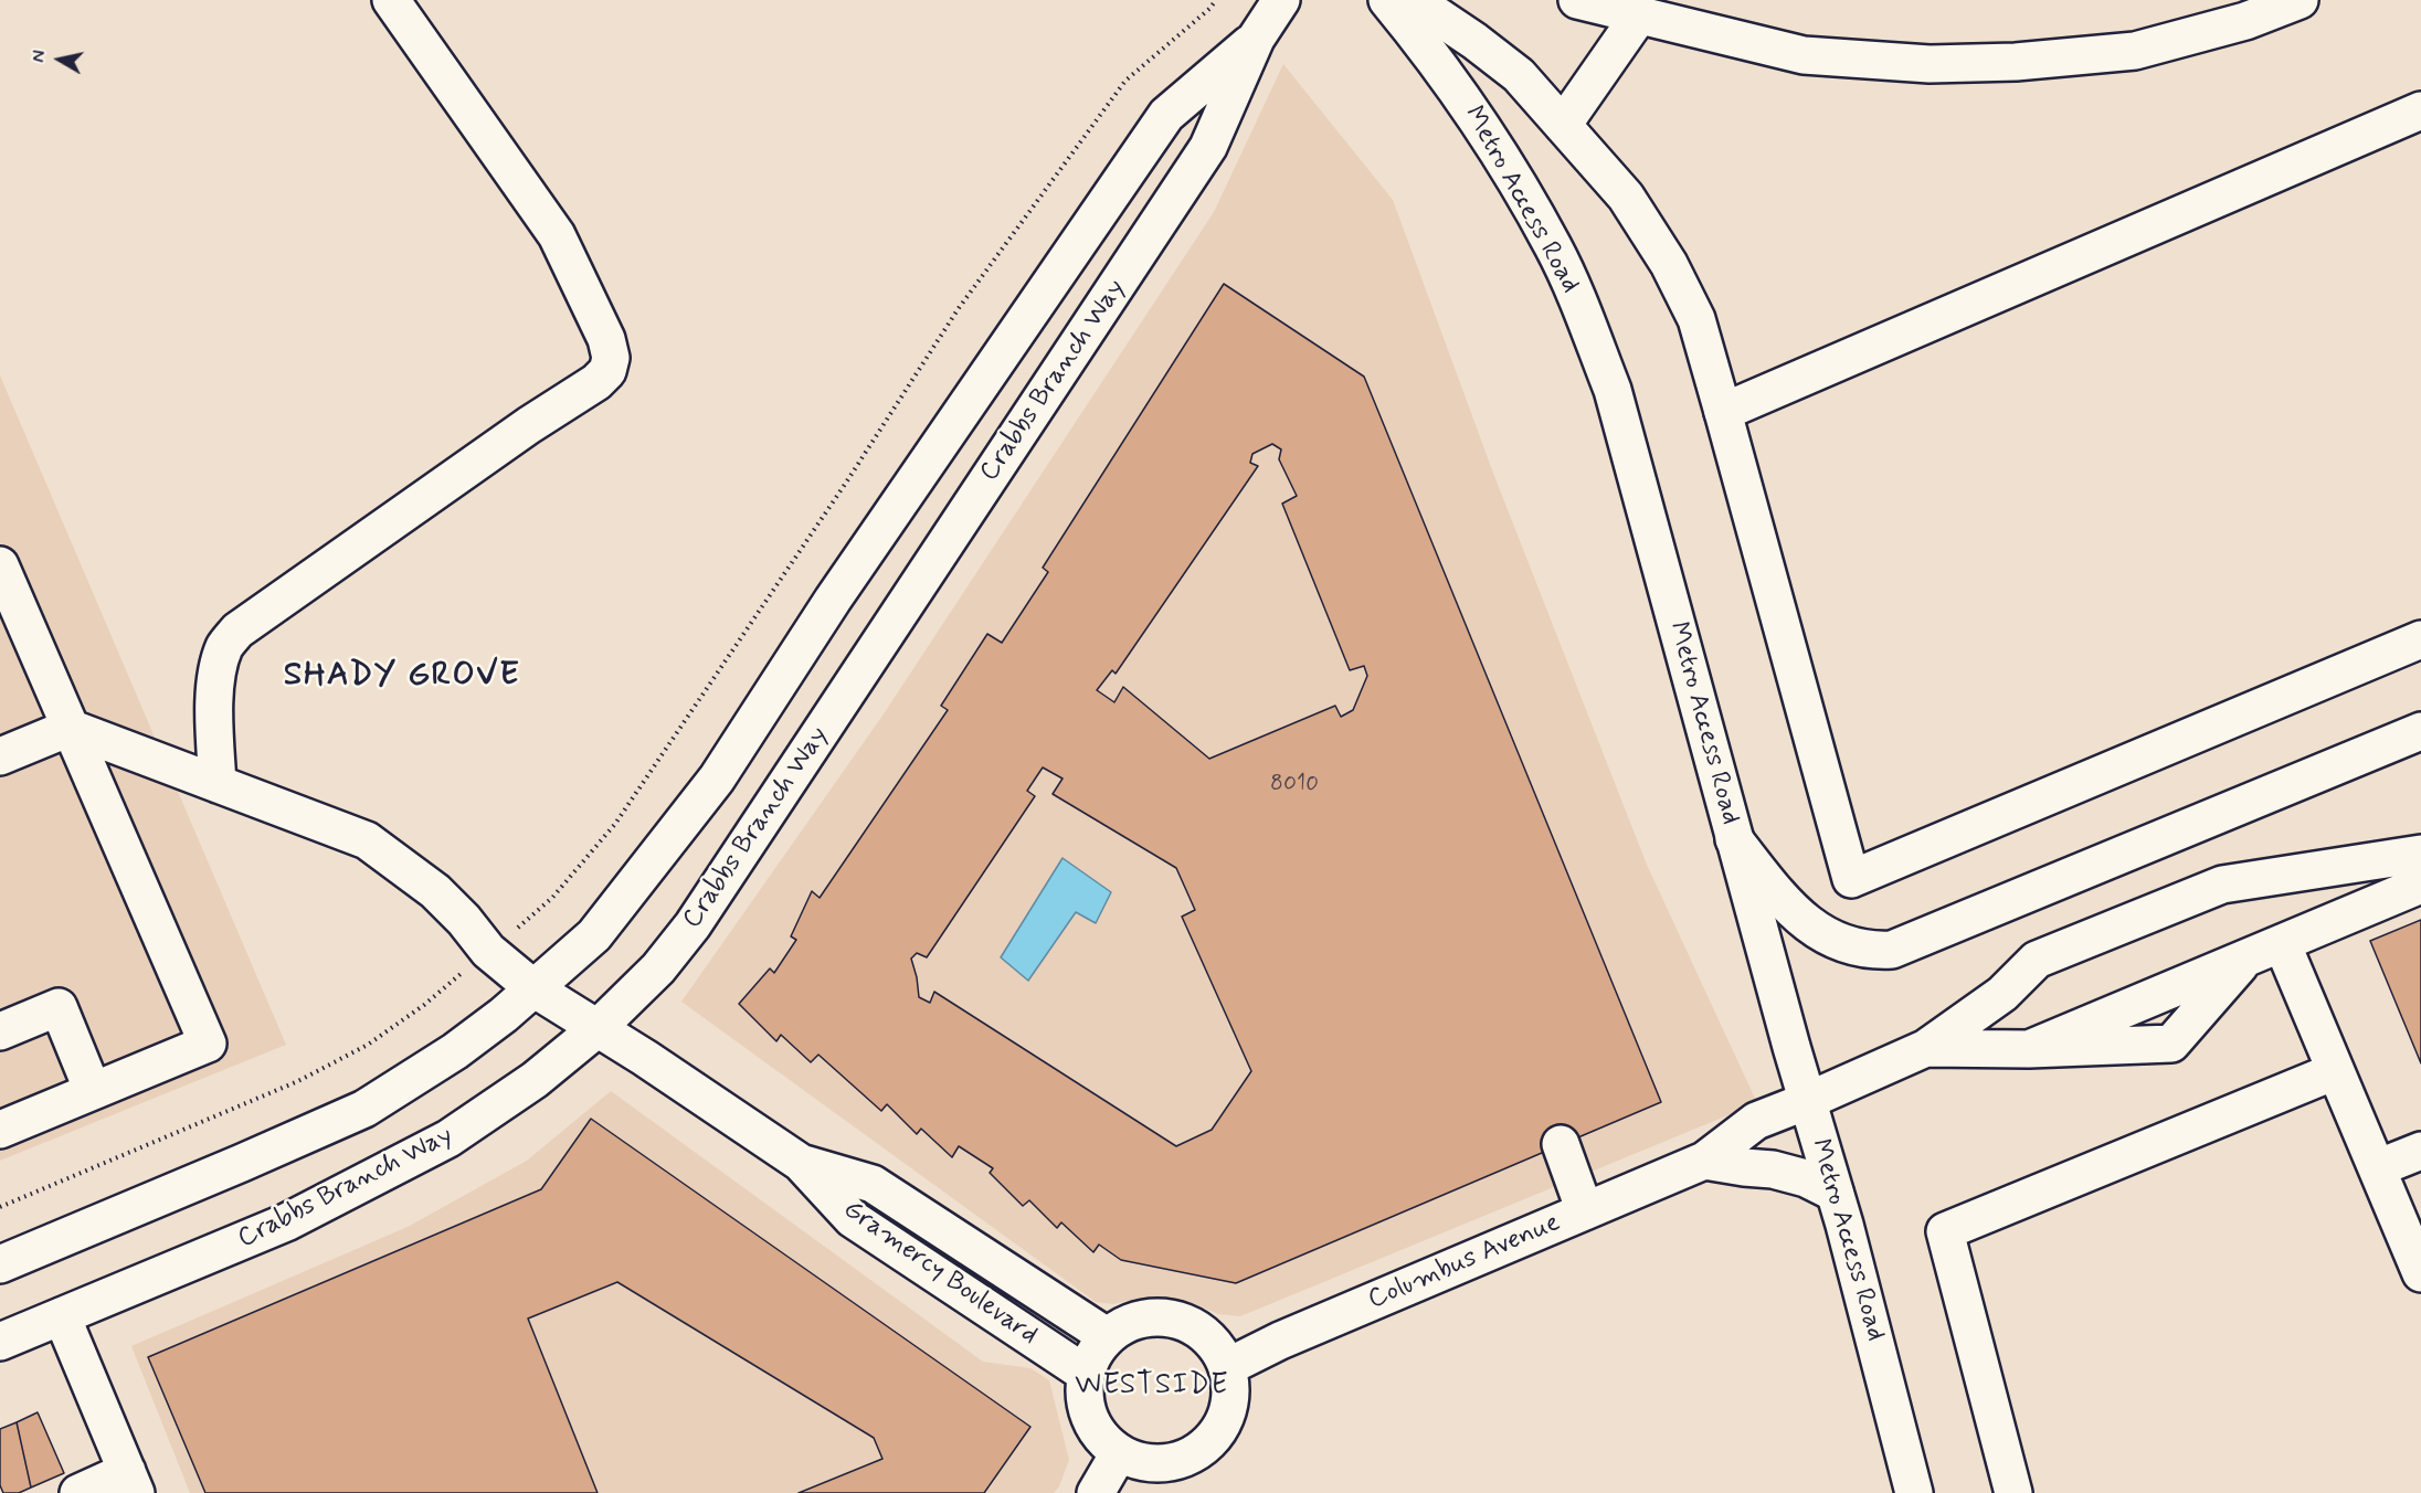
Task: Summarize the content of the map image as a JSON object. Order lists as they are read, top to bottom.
{
  "streets": {
    "main road": [
      "Metro Access Road",
      "Crabbs Branch Way",
      "Columbus Avenue",
      "Gramercy Boulevard"
    ]
  },
  "crossings": [
    ["Metro Access Road", "Columbus Avenue"],
    ["Crabbs Branch Way", "Gramercy Boulevard"],
    ["Columbus Avenue", "Gramercy Boulevard"]
  ],
  "districts": ["SHADY GROVE", "WESTSIDE"],
  "house_numbers": ["8010"],
  "north": "left"
}
